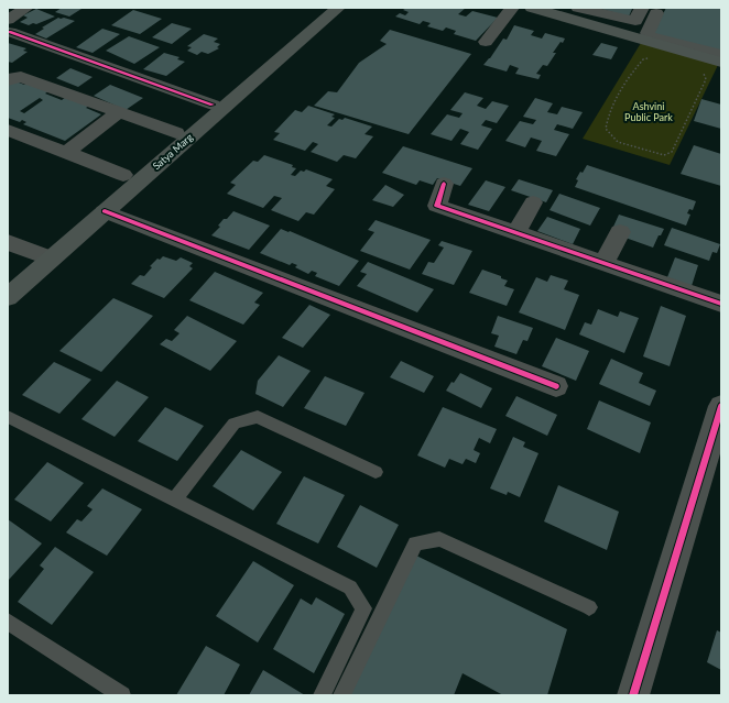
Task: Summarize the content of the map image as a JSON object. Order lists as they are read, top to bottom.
{
  "streets": {
    "main road": ["Satya Marg"]
  },
  "parks": ["Ashvini Public Park"]
}
